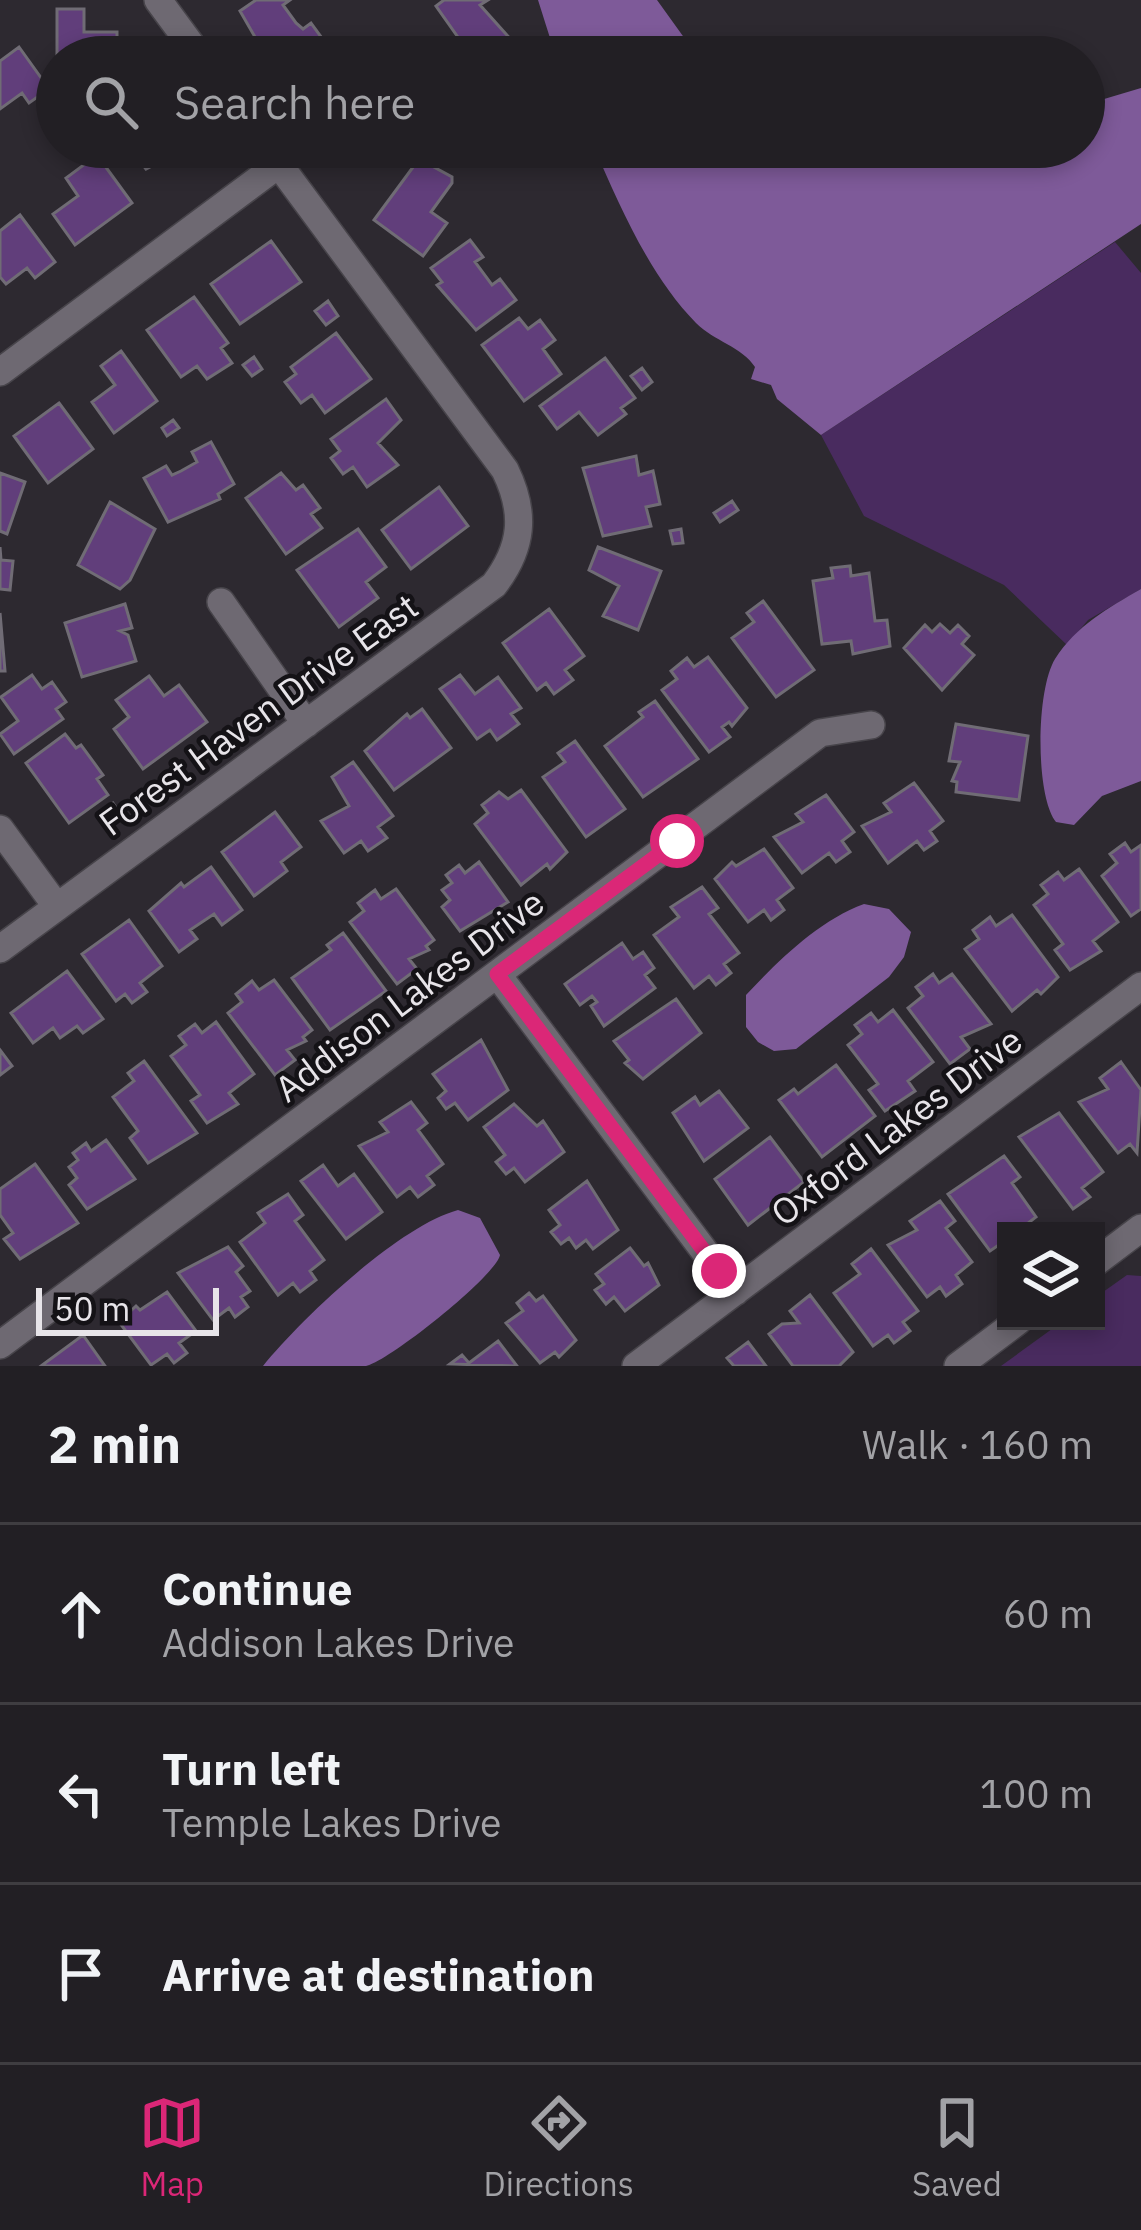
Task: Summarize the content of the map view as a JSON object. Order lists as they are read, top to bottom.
{
  "streets": {
    "street": ["Forest Haven Drive East", "Addison Lakes Drive", "Oxford Lakes Drive"]
  },
  "scale_bar": "50 m",
  "page": {
    "search": "Search here",
    "scale": "50 m",
    "heading": ["2 min", "Walk · 160 m"],
    "list": [
      ["Continue", "Addison Lakes Drive", "60 m"],
      ["Turn left", "Temple Lakes Drive", "100 m"],
      "Arrive at destination"
    ],
    "nav": ["Map", "Directions", "Saved"]
  }
}
